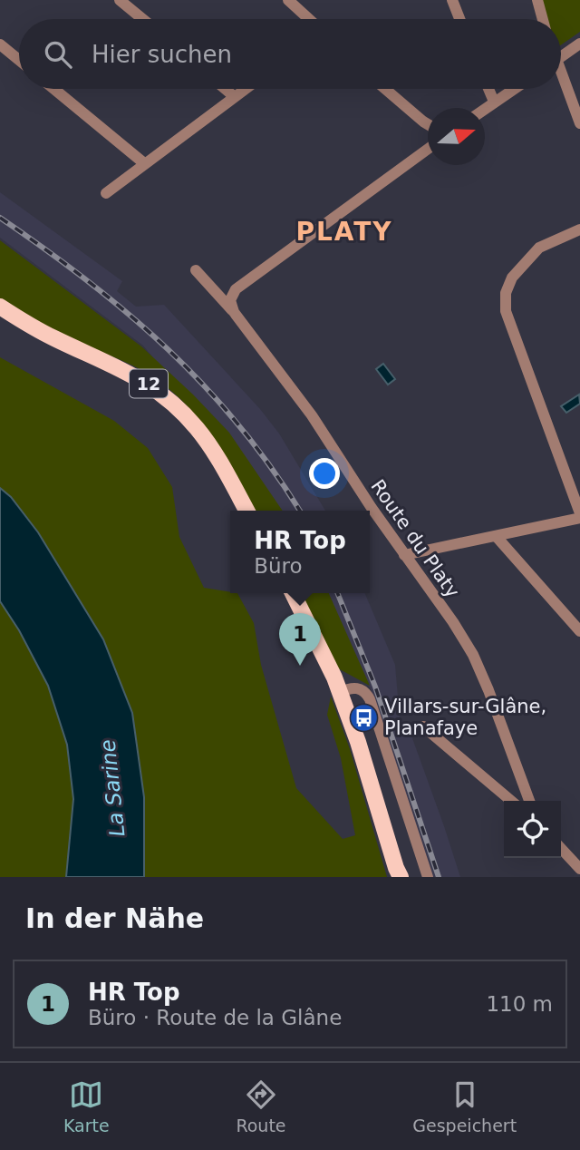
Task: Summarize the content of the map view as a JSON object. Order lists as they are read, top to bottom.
{
  "streets": {
    "main road": ["12"],
    "street": ["Route du Platy"]
  },
  "districts": ["PLATY"],
  "water": ["La Sarine"],
  "places": {
    "bus stop": ["Villars-sur-Glâne, Planafaye"]
  },
  "north": "right",
  "page": {
    "search": "Hier suchen",
    "popup": ["HR Top", "Büro"],
    "pins": "1",
    "heading": "In der Nähe",
    "list": [
      {
        "mark": "1",
        "name": "HR Top",
        "note": "Büro · Route de la Glâne",
        "value": "110 m"
      }
    ],
    "nav": ["Karte", "Route", "Gespeichert"]
  }
}
